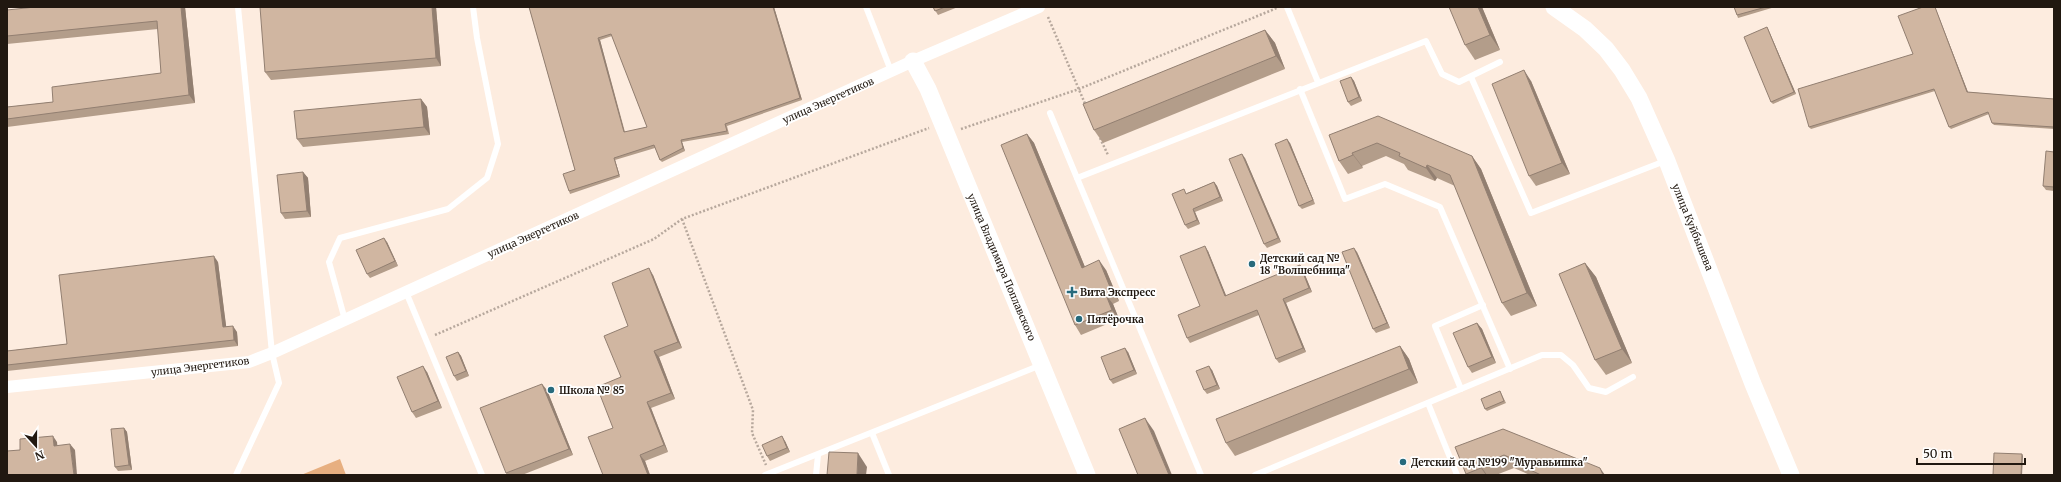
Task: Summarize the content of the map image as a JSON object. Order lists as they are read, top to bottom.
{
  "streets": {
    "main road": ["улица Куйбышева", "улица Владимира Поплавского"],
    "street": ["улица Энергетиков"]
  },
  "crossings": [
    ["улица Энергетиков", "улица Владимира Поплавского"]
  ],
  "places": {
    "other": [
      "Детский сад № 18 \"Волшебница\"",
      "Пятёрочка",
      "Школа № 85",
      "Детский сад №199 \"Муравьишка\""
    ],
    "health": ["Вита Экспресс"]
  },
  "scale_bar": "50 m",
  "north": "bottom"
}
